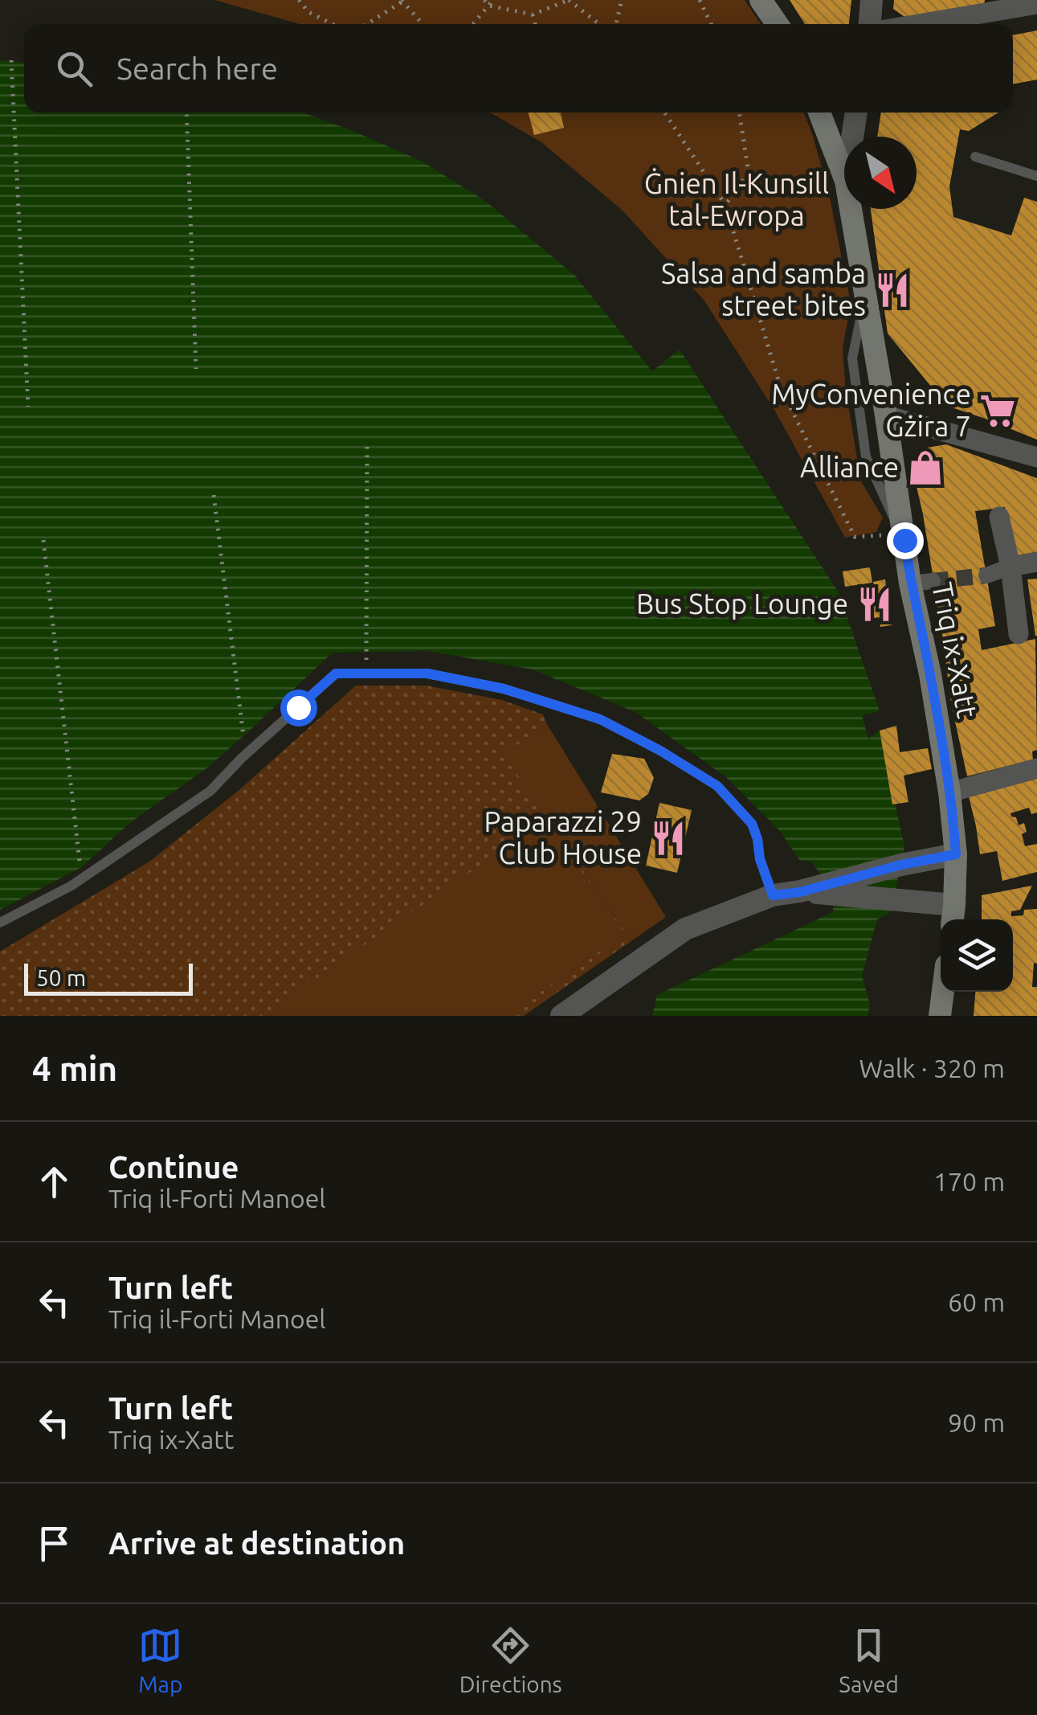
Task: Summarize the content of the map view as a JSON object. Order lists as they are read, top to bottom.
{
  "streets": {
    "main road": ["Triq ix-Xatt"]
  },
  "parks": ["Ġnien Il-Kunsill tal-Ewropa"],
  "places": {
    "restaurant": ["Salsa and samba street bites", "Bus Stop Lounge", "Paparazzi 29 Club House"],
    "supermarket": ["MyConvenience Gżira 7"],
    "shop": ["Alliance"]
  },
  "scale_bar": "50 m",
  "north": "bottom right",
  "page": {
    "search": "Search here",
    "scale": "50 m",
    "heading": ["4 min", "Walk · 320 m"],
    "list": [
      ["Continue", "Triq il-Forti Manoel", "170 m"],
      ["Turn left", "Triq il-Forti Manoel", "60 m"],
      ["Turn left", "Triq ix-Xatt", "90 m"],
      "Arrive at destination"
    ],
    "nav": ["Map", "Directions", "Saved"]
  }
}
